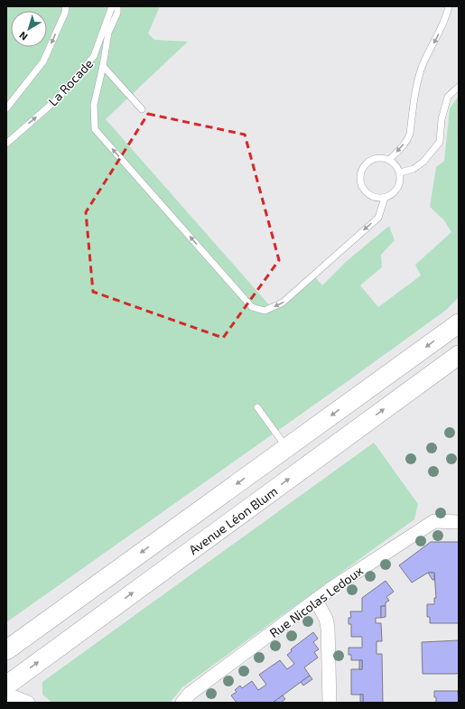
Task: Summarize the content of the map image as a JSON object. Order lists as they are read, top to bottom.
{
  "streets": {
    "main road": ["Avenue Léon Blum"],
    "street": ["Rue Nicolas Ledoux"],
    "lane": ["La Rocade"]
  },
  "north": "bottom left"
}
